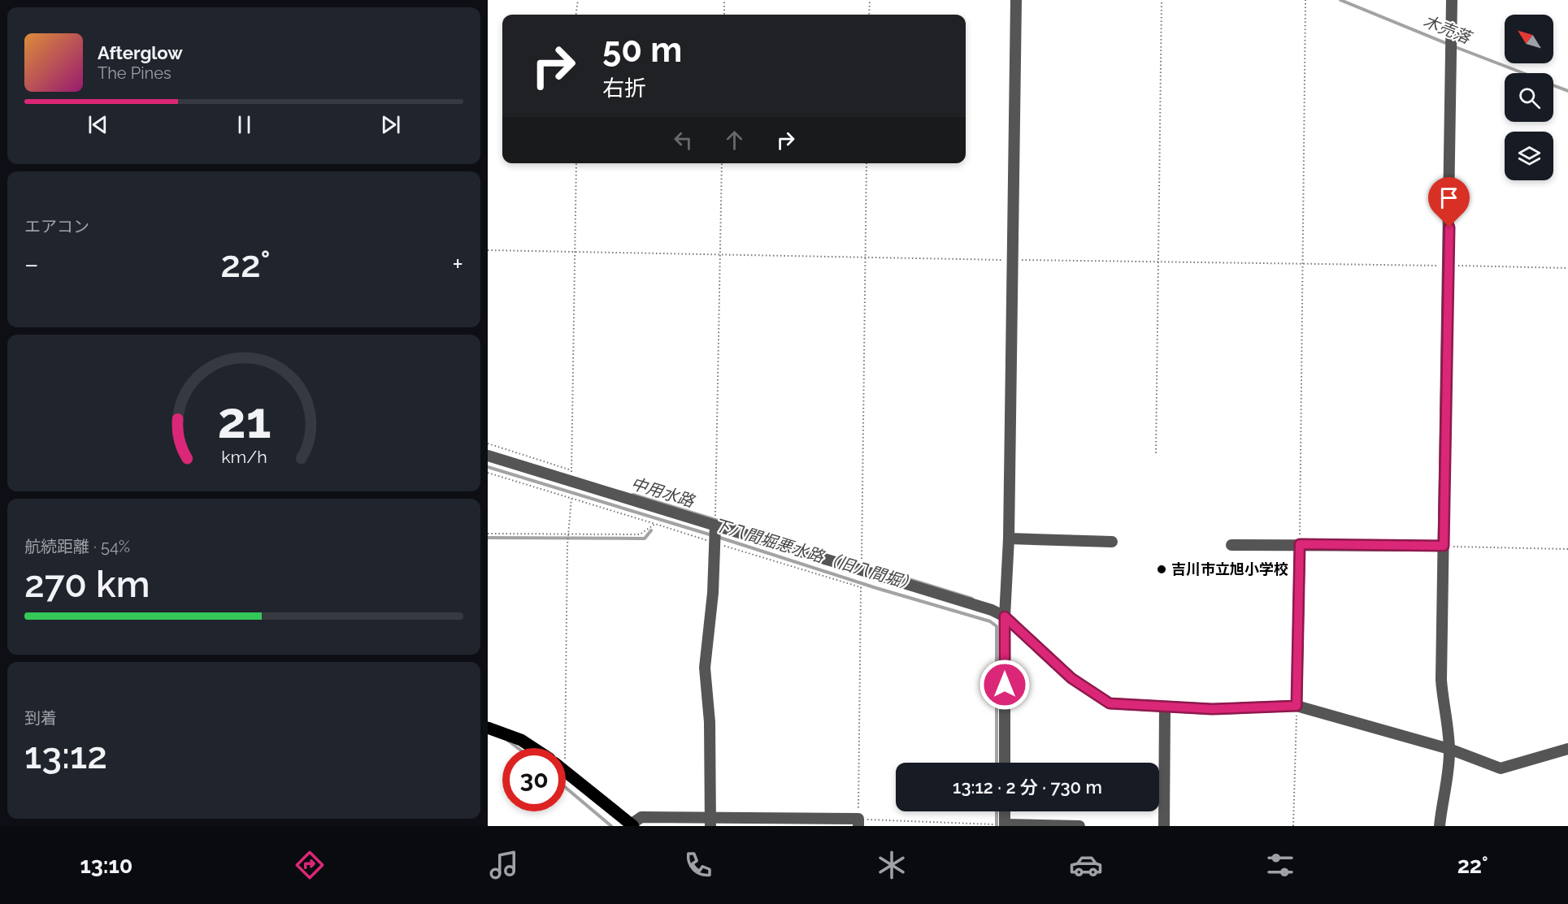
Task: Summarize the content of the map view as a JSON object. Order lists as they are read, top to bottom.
{
  "water": ["木売落", "中用水路", "下八間堀悪水路（旧八間堀）"],
  "places": ["吉川市立旭小学校"],
  "north": "top left",
  "page": {
    "turn": ["50 m", "右折"],
    "song": ["Afterglow", "The Pines"],
    "tile": [
      "エアコン",
      ["航続距離 · 54%", "270 km"],
      ["到着", "13:12"]
    ],
    "heat": ["−", "22°", "+"],
    "limit": "30",
    "trip": "13:12 · 2 分 · 730 m",
    "tabs": ["13:10", "22°"],
    "gauge": ["21", "km/h"]
  }
}
